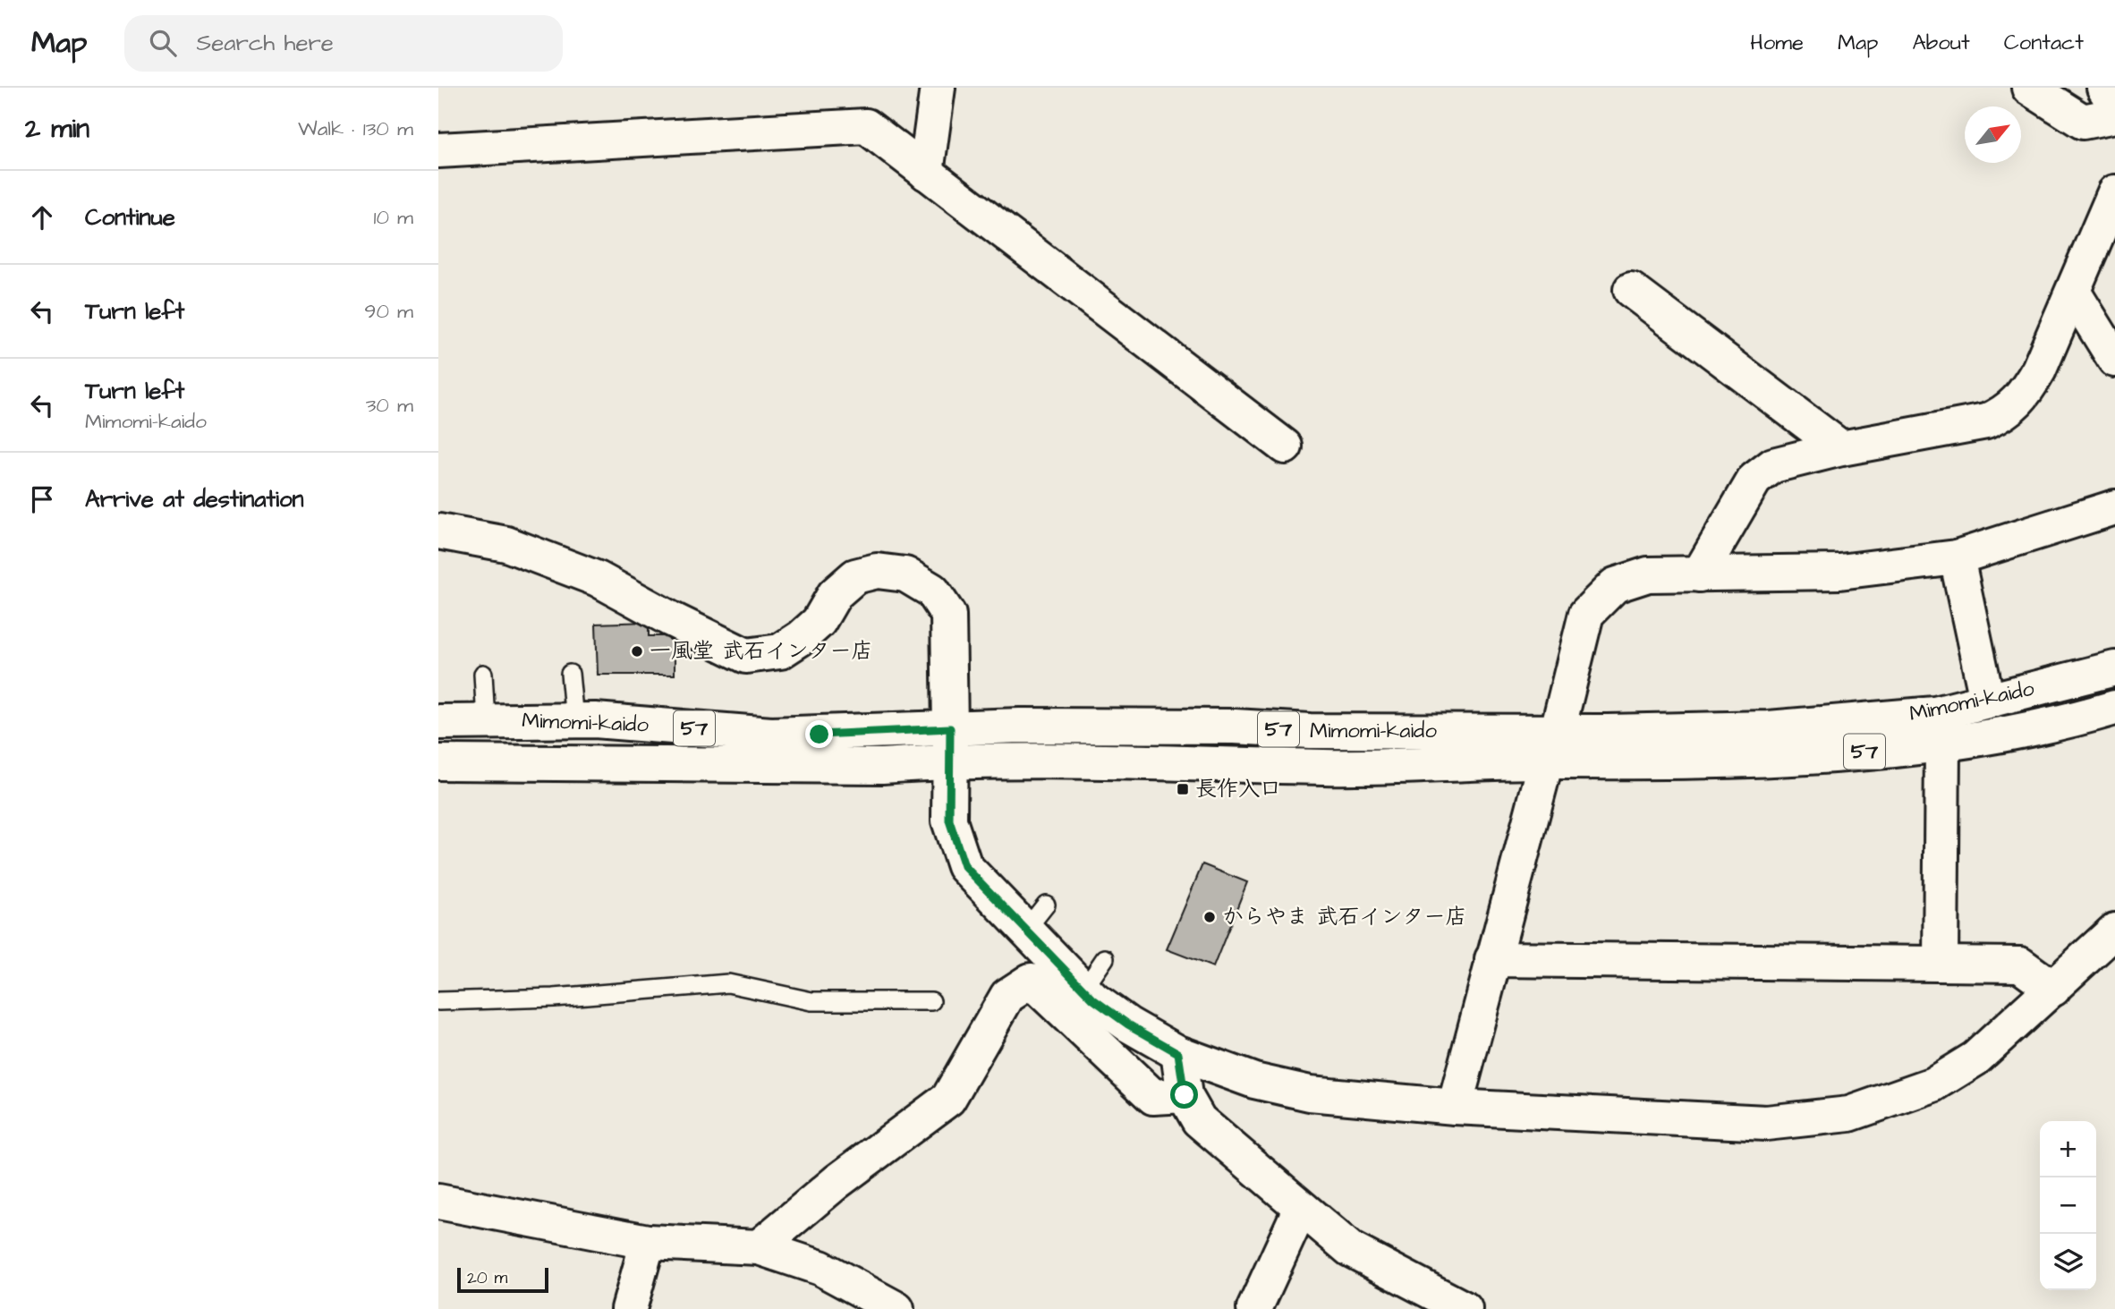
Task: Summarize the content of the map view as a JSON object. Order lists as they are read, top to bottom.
{
  "streets": {
    "street": ["Mimomi-kaido", "57"]
  },
  "places": {
    "other": ["一風堂 武石インター店", "からやま 武石インター店"],
    "transit": ["長作入口"]
  },
  "scale_bar": "20 m",
  "north": "top right",
  "page": {
    "header": "Map",
    "search": "Search here",
    "nav": [
      "Home",
      "Map",
      "About",
      "Contact"
    ],
    "heading": ["2 min", "Walk · 130 m"],
    "list": [
      ["Continue", "10 m"],
      ["Turn left", "90 m"],
      ["Turn left", "Mimomi-kaido", "30 m"],
      "Arrive at destination"
    ],
    "map_buttons": ["+", "−"],
    "scale": "20 m"
  }
}
